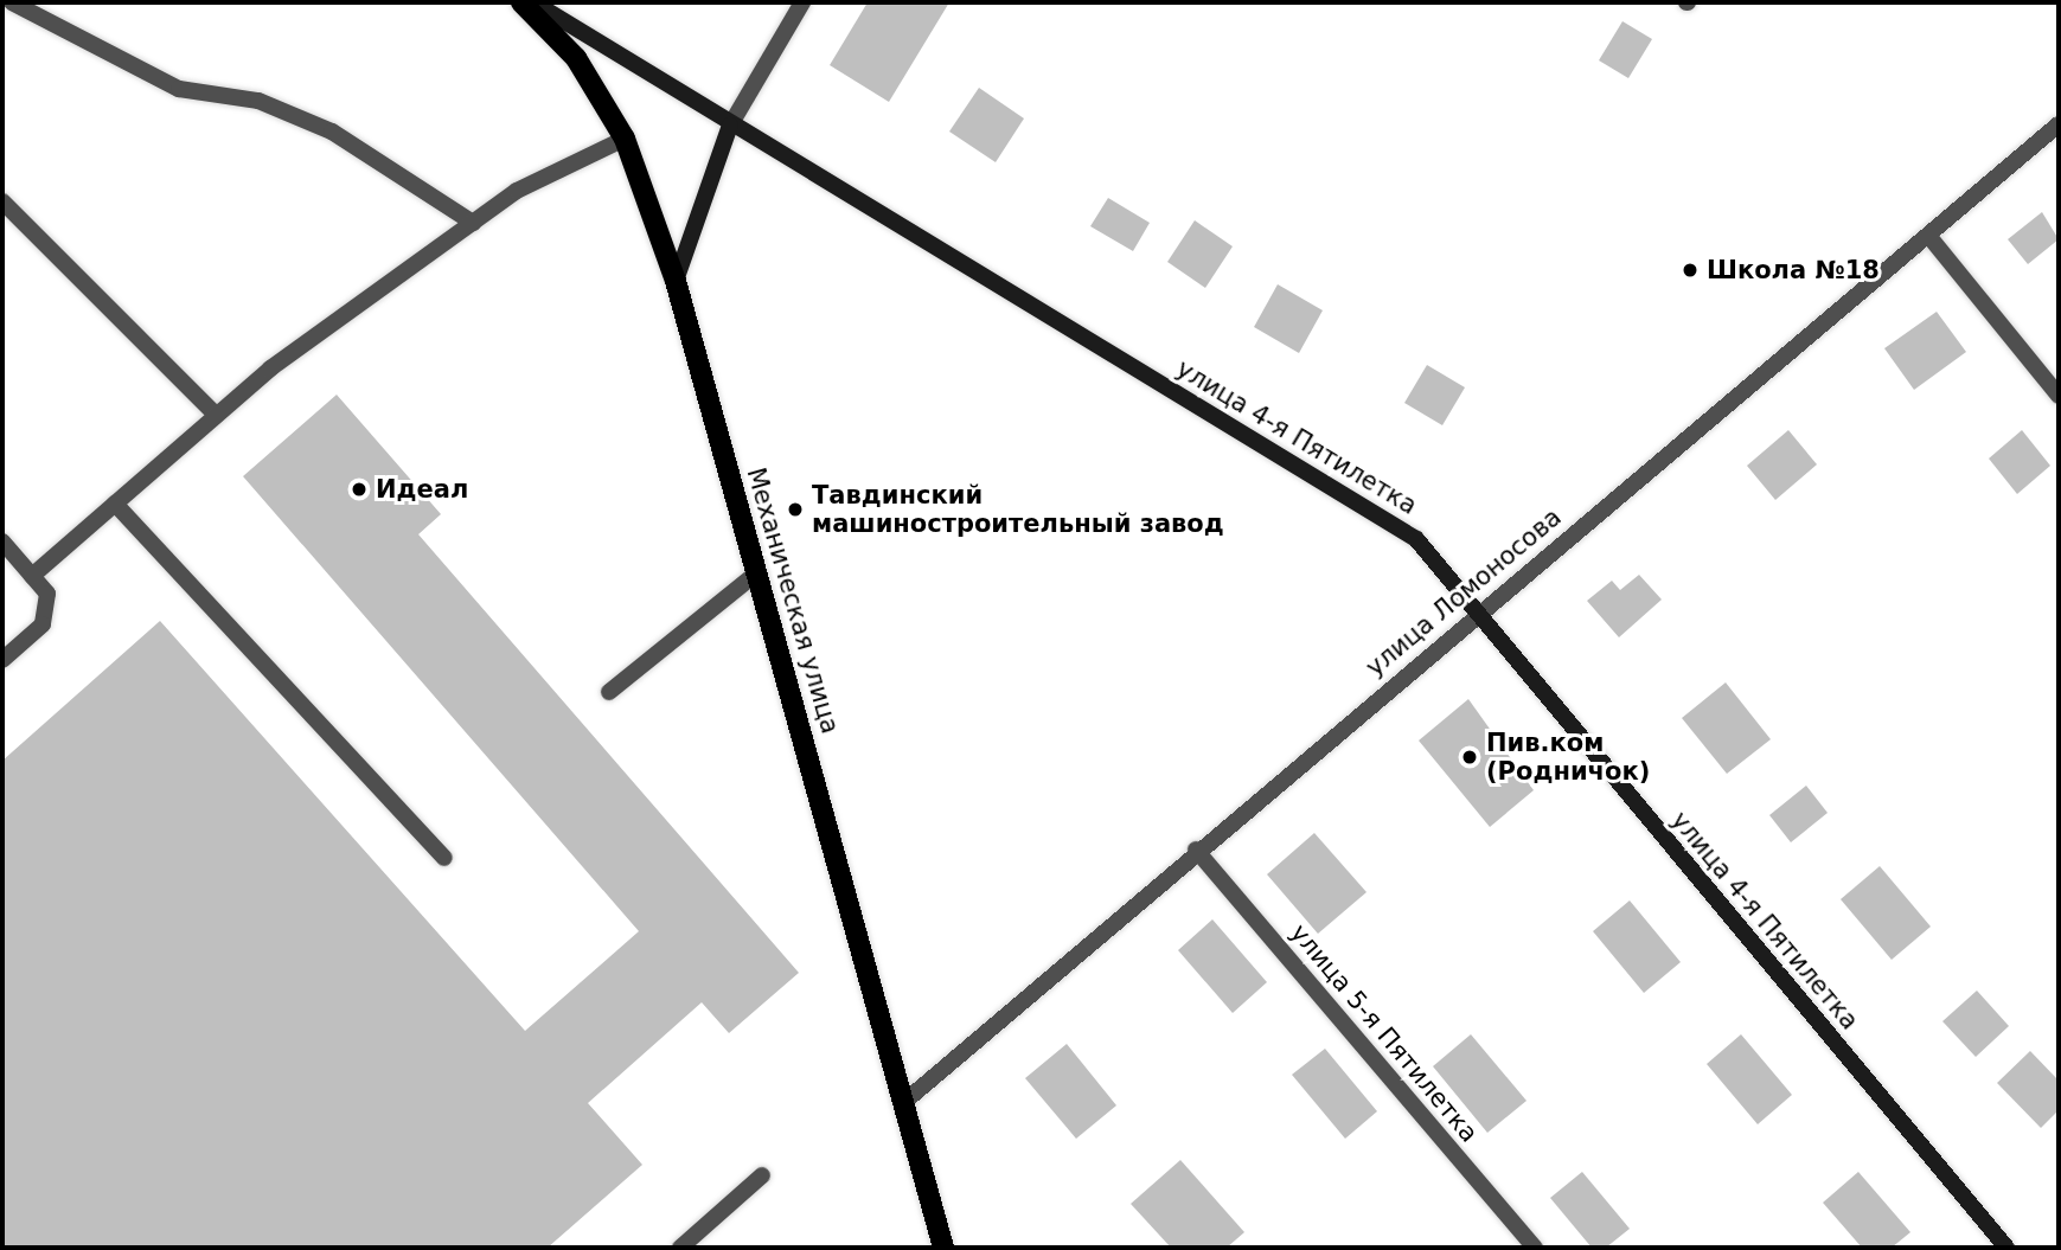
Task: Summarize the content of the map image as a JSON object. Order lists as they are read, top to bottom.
{
  "streets": {
    "main road": ["Механическая улица"],
    "street": ["улица 4-я Пятилетка", "улица Ломоносова", "улица 5-я Пятилетка"]
  },
  "crossings": [
    ["улица 4-я Пятилетка", "улица Ломоносова"],
    ["улица Ломоносова", "Механическая улица"],
    ["улица Ломоносова", "улица 5-я Пятилетка"]
  ],
  "places": [
    "Школа №18",
    "Идеал",
    "Тавдинский машиностроительный завод",
    "Пив.ком (Родничок)"
  ]
}
